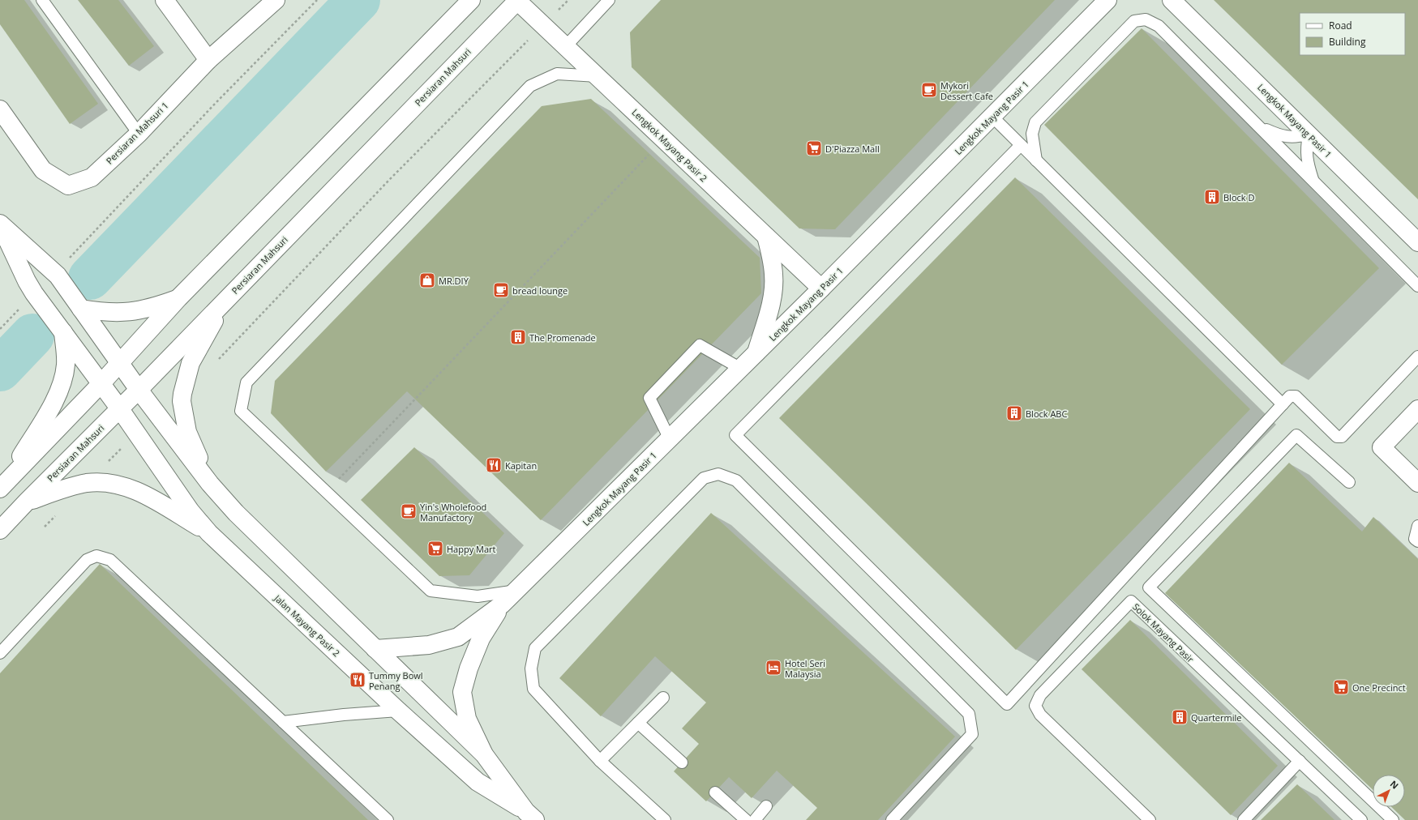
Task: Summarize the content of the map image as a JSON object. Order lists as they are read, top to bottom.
{
  "streets": {
    "street": [
      "Persiaran Mahsuri",
      "Lengkok Mayang Pasir 1",
      "Persiaran Mahsuri 1",
      "Lengkok Mayang Pasir 2",
      "Jalan Mayang Pasir 2"
    ],
    "lane": ["Solok Mayang Pasir"]
  },
  "crossings": [
    ["Persiaran Mahsuri", "Lengkok Mayang Pasir 2"],
    ["Persiaran Mahsuri", "Jalan Mayang Pasir 2"],
    ["Lengkok Mayang Pasir 1", "Lengkok Mayang Pasir 2"],
    ["Lengkok Mayang Pasir 1", "Jalan Mayang Pasir 2"]
  ],
  "places": {
    "cafe": ["Mykori Dessert Cafe", "bread lounge", "Yin's Wholefood Manufactory"],
    "supermarket": ["D'Piazza Mall", "Happy Mart", "One Precinct"],
    "building": [
      "Block D",
      "The Promenade",
      "Block ABC",
      "Quartermile"
    ],
    "shop": ["MR.DIY"],
    "restaurant": ["Kapitan", "Tummy Bowl Penang"],
    "hotel": ["Hotel Seri Malaysia"]
  },
  "legend": ["Road", "Building"],
  "north": "top right"
}
